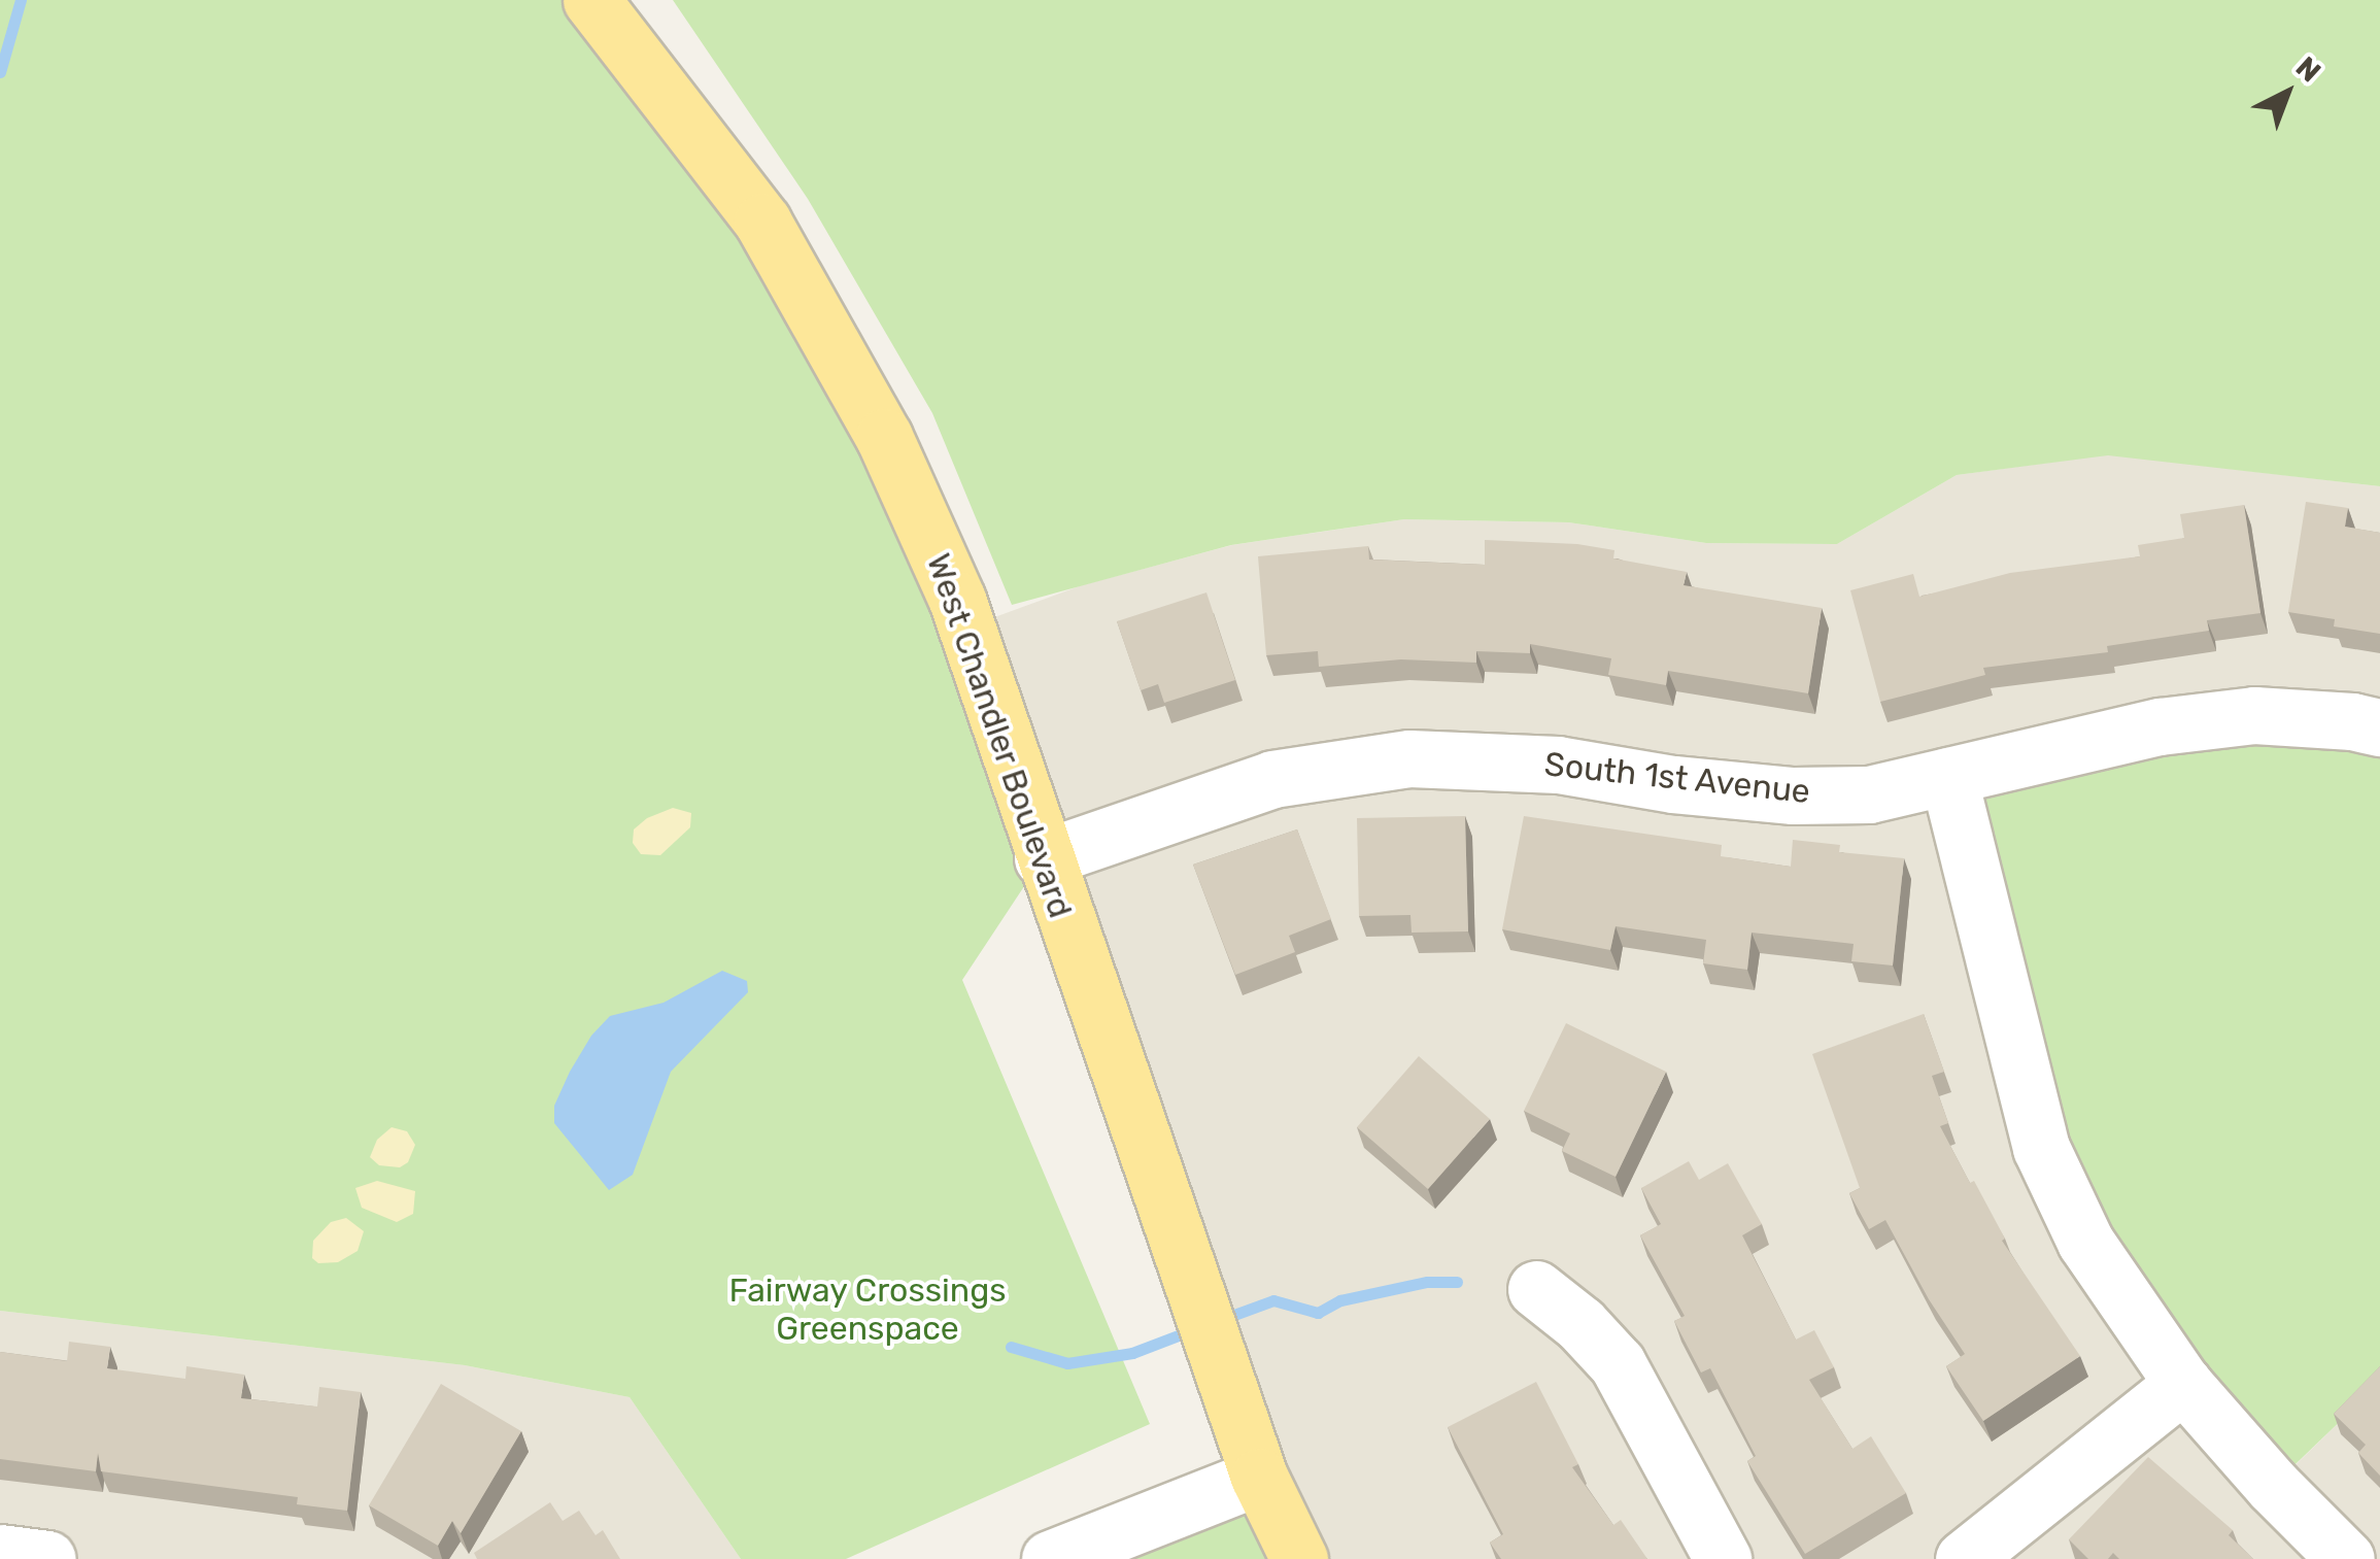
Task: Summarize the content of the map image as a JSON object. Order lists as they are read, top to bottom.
{
  "streets": {
    "main road": ["West Chandler Boulevard"],
    "street": ["South 1st Avenue"]
  },
  "crossings": [
    ["West Chandler Boulevard", "South 1st Avenue"]
  ],
  "parks": ["Fairway Crossings Greenspace"],
  "north": "top right"
}
